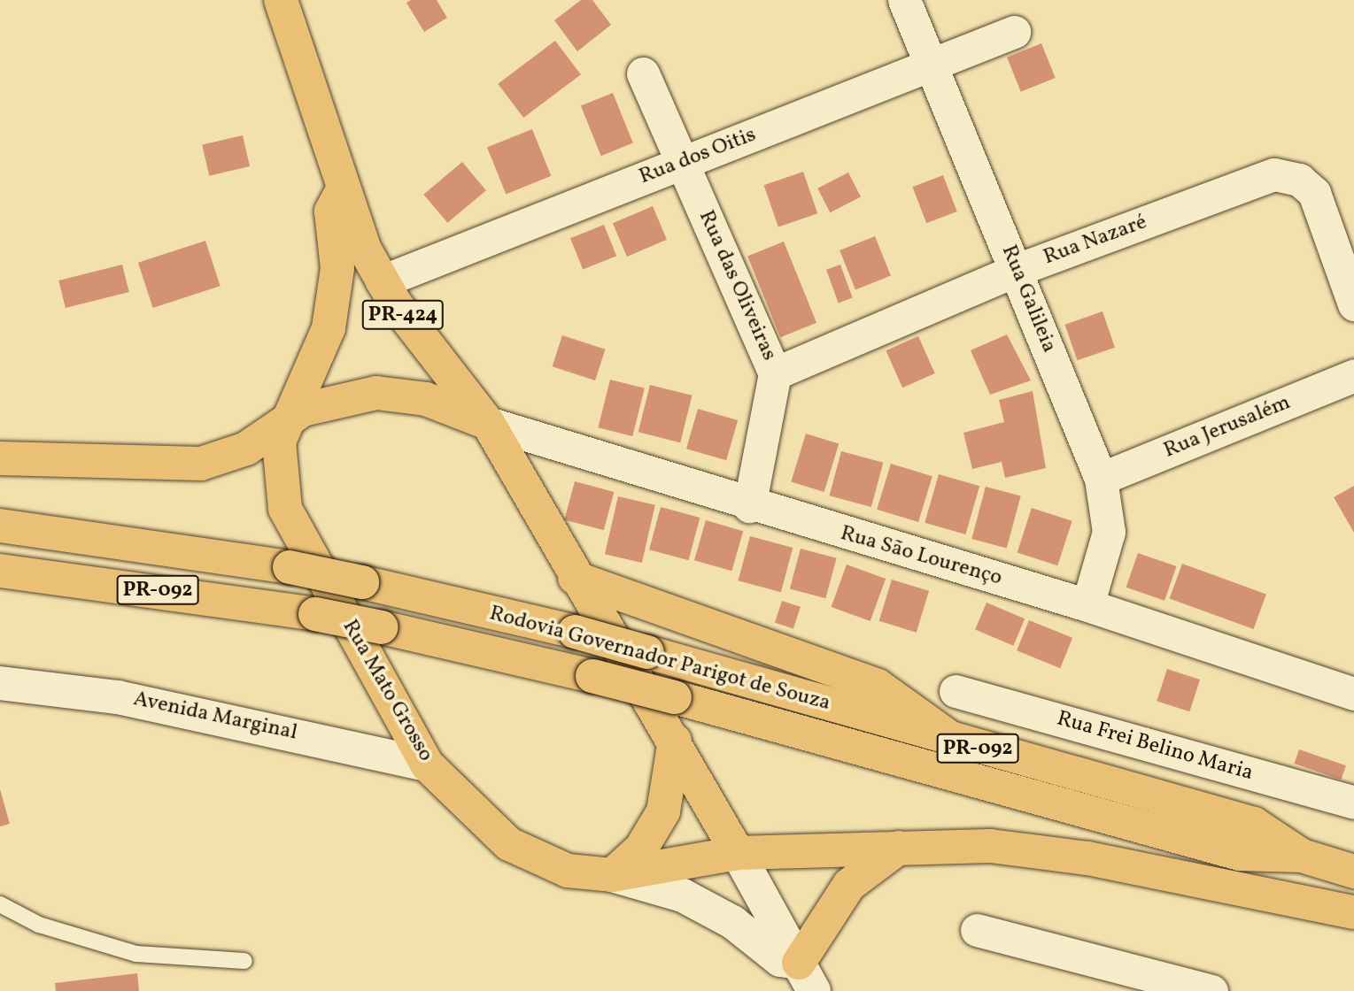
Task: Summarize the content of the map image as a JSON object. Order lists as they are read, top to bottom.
{
  "streets": {
    "main road": [
      "PR-424",
      "PR-092",
      "Rodovia Governador Parigot de Souza",
      "Rua Mato Grosso"
    ],
    "street": [
      "Rua dos Oitis",
      "Rua Nazaré",
      "Rua das Oliveiras",
      "Rua Galileia",
      "Rua Jerusalém",
      "Rua São Lourenço",
      "Avenida Marginal",
      "Rua Frei Belino Maria"
    ]
  },
  "crossings": [
    ["Rua dos Oitis", "Rua das Oliveiras"],
    ["Rua dos Oitis", "Rua Galileia"],
    ["Rua dos Oitis", "PR-424"],
    ["Rua Nazaré", "Rua das Oliveiras"],
    ["Rua Nazaré", "Rua Galileia"],
    ["Rua das Oliveiras", "Rua São Lourenço"],
    ["Rua Galileia", "Rua Jerusalém"],
    ["Rua Galileia", "Rua São Lourenço"],
    ["PR-424", "Rua São Lourenço"],
    ["PR-424", "Rua Mato Grosso"],
    ["Rua Mato Grosso", "Avenida Marginal"]
  ]
}
